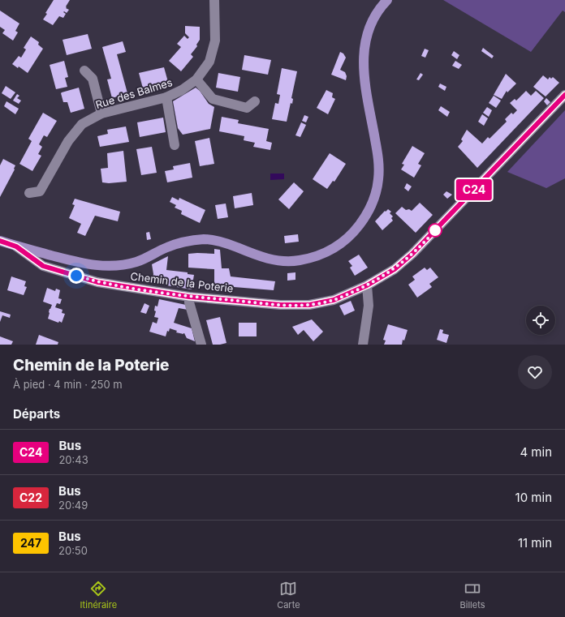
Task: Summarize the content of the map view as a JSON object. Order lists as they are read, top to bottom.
{
  "streets": {
    "street": ["Rue des Balmes", "Chemin de la Poterie"]
  },
  "lines": ["bus line C24"],
  "page": {
    "on_map": "C24",
    "heading": [
      ["Chemin de la Poterie", "À pied · 4 min · 250 m"],
      "Départs"
    ],
    "list": [
      {
        "mark": "C24",
        "name": "Bus",
        "note": "20:43",
        "value": "4 min"
      },
      {
        "mark": "C22",
        "name": "Bus",
        "note": "20:49",
        "value": "10 min"
      },
      {
        "mark": "247",
        "name": "Bus",
        "note": "20:50",
        "value": "11 min"
      }
    ],
    "tabs": ["Itinéraire", "Carte", "Billets"]
  }
}
